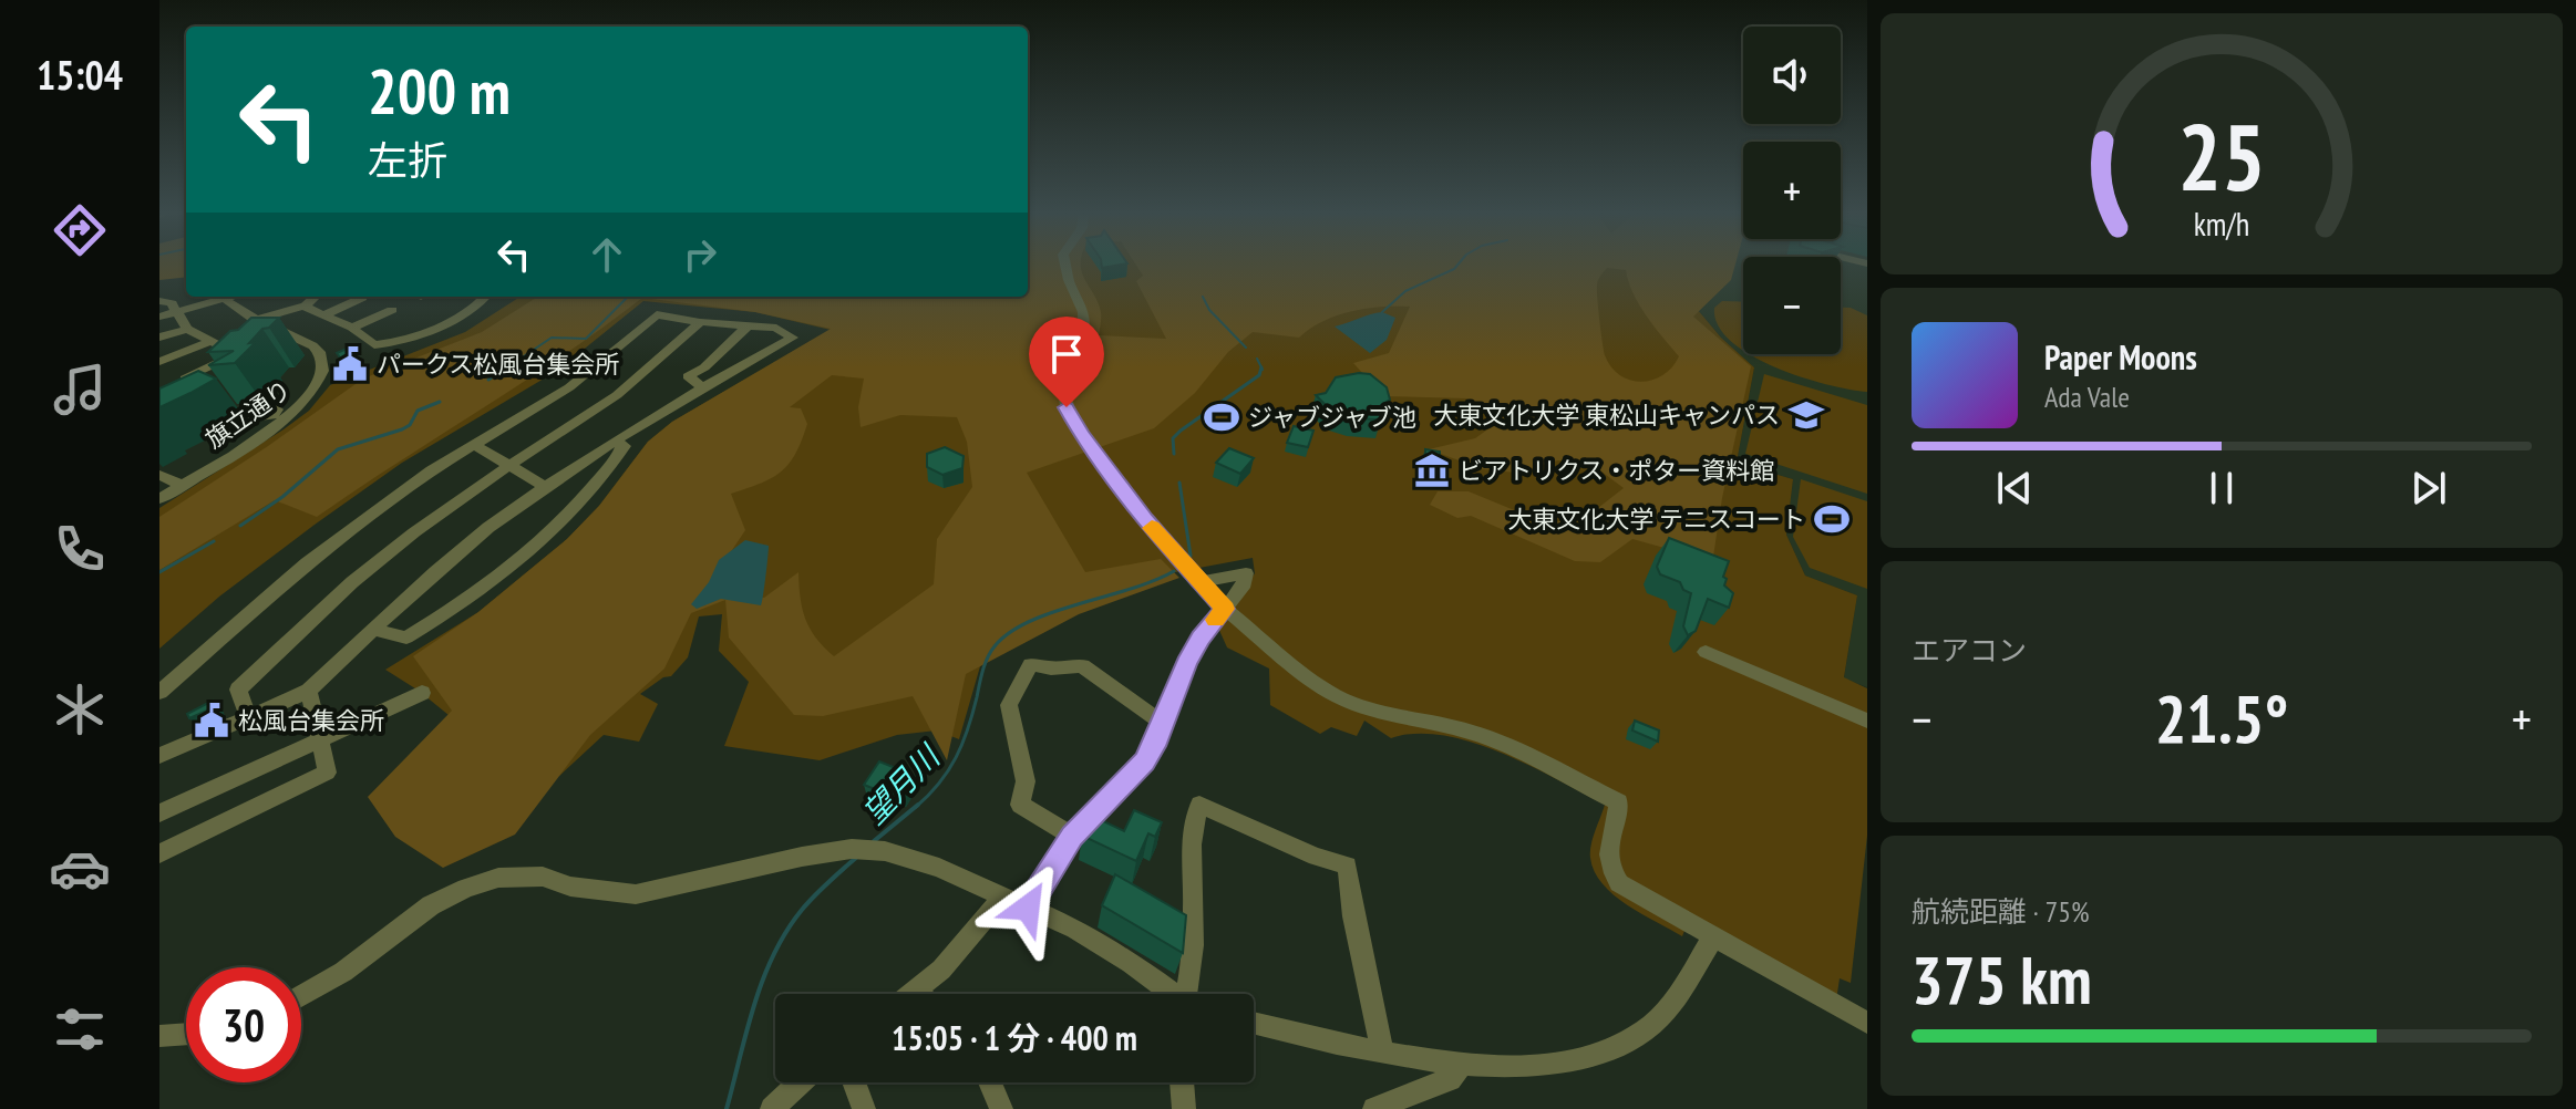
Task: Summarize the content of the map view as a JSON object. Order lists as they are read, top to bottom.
{
  "streets": {
    "street": ["旗立通り"]
  },
  "water": ["望月川"],
  "places": {
    "public building": ["パークス松風台集会所", "松風台集会所"],
    "school or university": ["大東文化大学 東松山キャンパス"],
    "sports": ["ジャブジャブ池", "大東文化大学 テニスコート"],
    "museum": ["ビアトリクス・ポター資料館"]
  },
  "page": {
    "tabs": "15:04",
    "map_buttons": ["+", "−"],
    "turn": ["200 m", "左折"],
    "song": ["Paper Moons", "Ada Vale"],
    "tile": [
      "エアコン",
      ["航続距離 · 75%", "375 km"]
    ],
    "heat": ["−", "21.5°", "+"],
    "limit": "30",
    "trip": "15:05 · 1 分 · 400 m",
    "gauge": ["25", "km/h"]
  }
}
